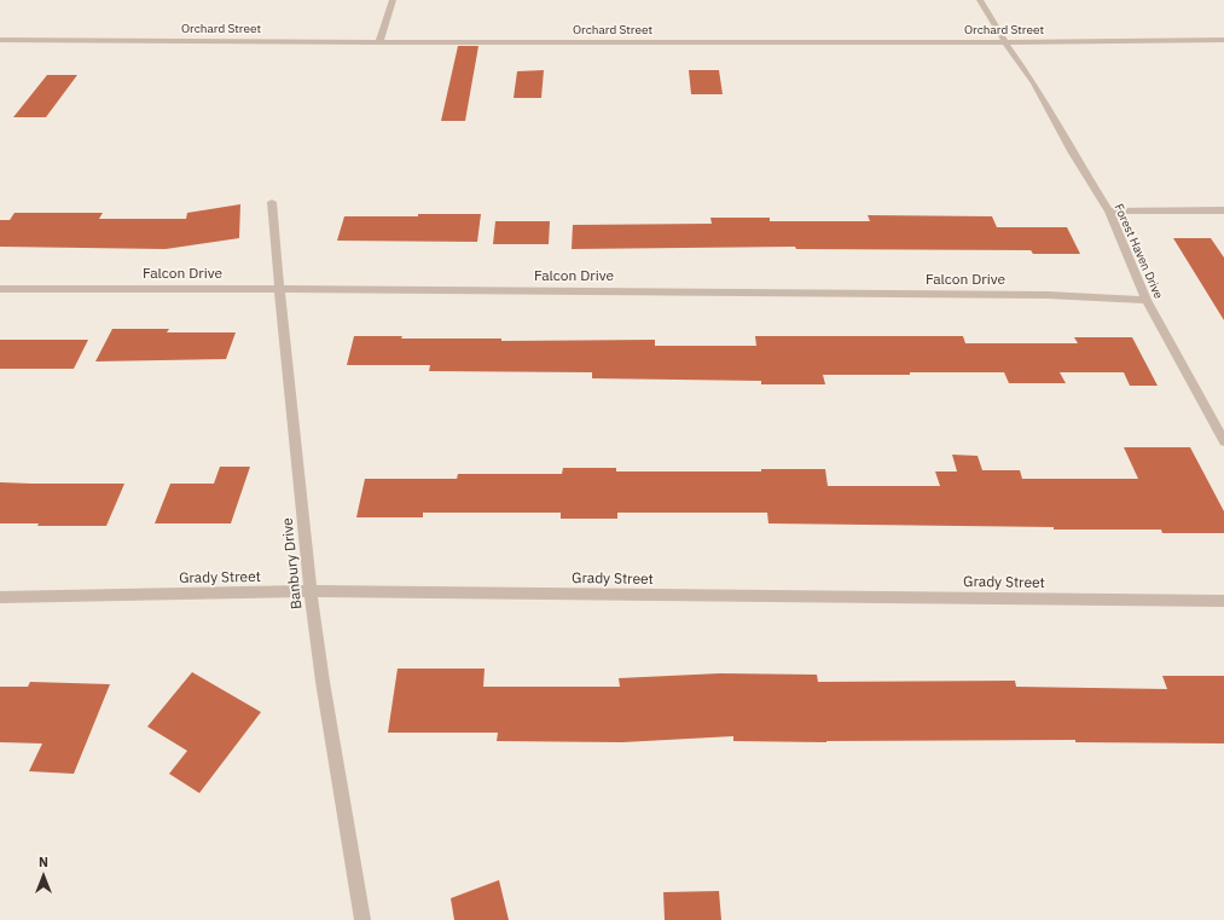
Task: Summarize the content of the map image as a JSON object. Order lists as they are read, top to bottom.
{
  "streets": {
    "street": [
      "Orchard Street",
      "Forest Haven Drive",
      "Falcon Drive",
      "Banbury Drive",
      "Grady Street"
    ]
  },
  "crossings": [
    ["Orchard Street", "Forest Haven Drive"],
    ["Forest Haven Drive", "Falcon Drive"],
    ["Falcon Drive", "Banbury Drive"],
    ["Banbury Drive", "Grady Street"]
  ],
  "north": "top"
}
